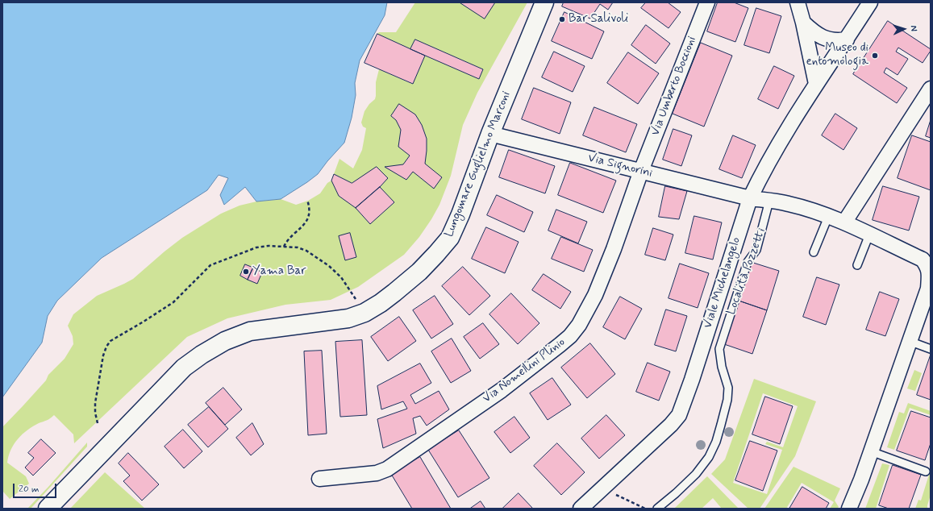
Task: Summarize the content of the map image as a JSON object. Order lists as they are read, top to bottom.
{
  "streets": {
    "street": [
      "Via Umberto Boccioni",
      "Lungomare Guglielmo Marconi",
      "Via Signorini",
      "Viale Michelangelo",
      "Via Nomellini Plinio"
    ],
    "lane": ["Località Pozzetti"]
  },
  "crossings": [
    ["Via Umberto Boccioni", "Via Signorini"],
    ["Via Umberto Boccioni", "Via Nomellini Plinio"],
    ["Lungomare Guglielmo Marconi", "Via Signorini"],
    ["Via Signorini", "Viale Michelangelo"],
    ["Via Signorini", "Via Nomellini Plinio"]
  ],
  "places": ["Bar Salivoli", "Museo di entomologia", "Yama Bar"],
  "scale_bar": "20 m",
  "north": "right"
}
